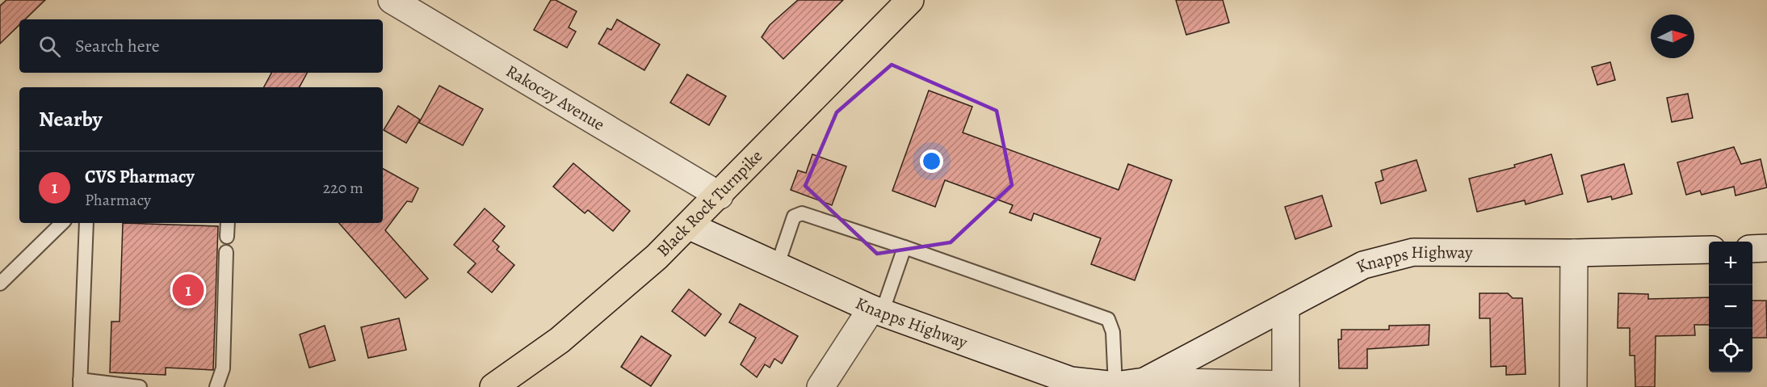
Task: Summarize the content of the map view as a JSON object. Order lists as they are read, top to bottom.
{
  "streets": {
    "main road": ["Black Rock Turnpike"],
    "street": ["Rakoczy Avenue", "Knapps Highway"]
  },
  "crossings": [
    ["Rakoczy Avenue", "Black Rock Turnpike"],
    ["Black Rock Turnpike", "Knapps Highway"]
  ],
  "north": "right",
  "page": {
    "search": "Search here",
    "heading": "Nearby",
    "list": [
      {
        "mark": "1",
        "name": "CVS Pharmacy",
        "note": "Pharmacy",
        "value": "220 m"
      }
    ],
    "map_buttons": ["+", "−"],
    "pins": "1"
  }
}
